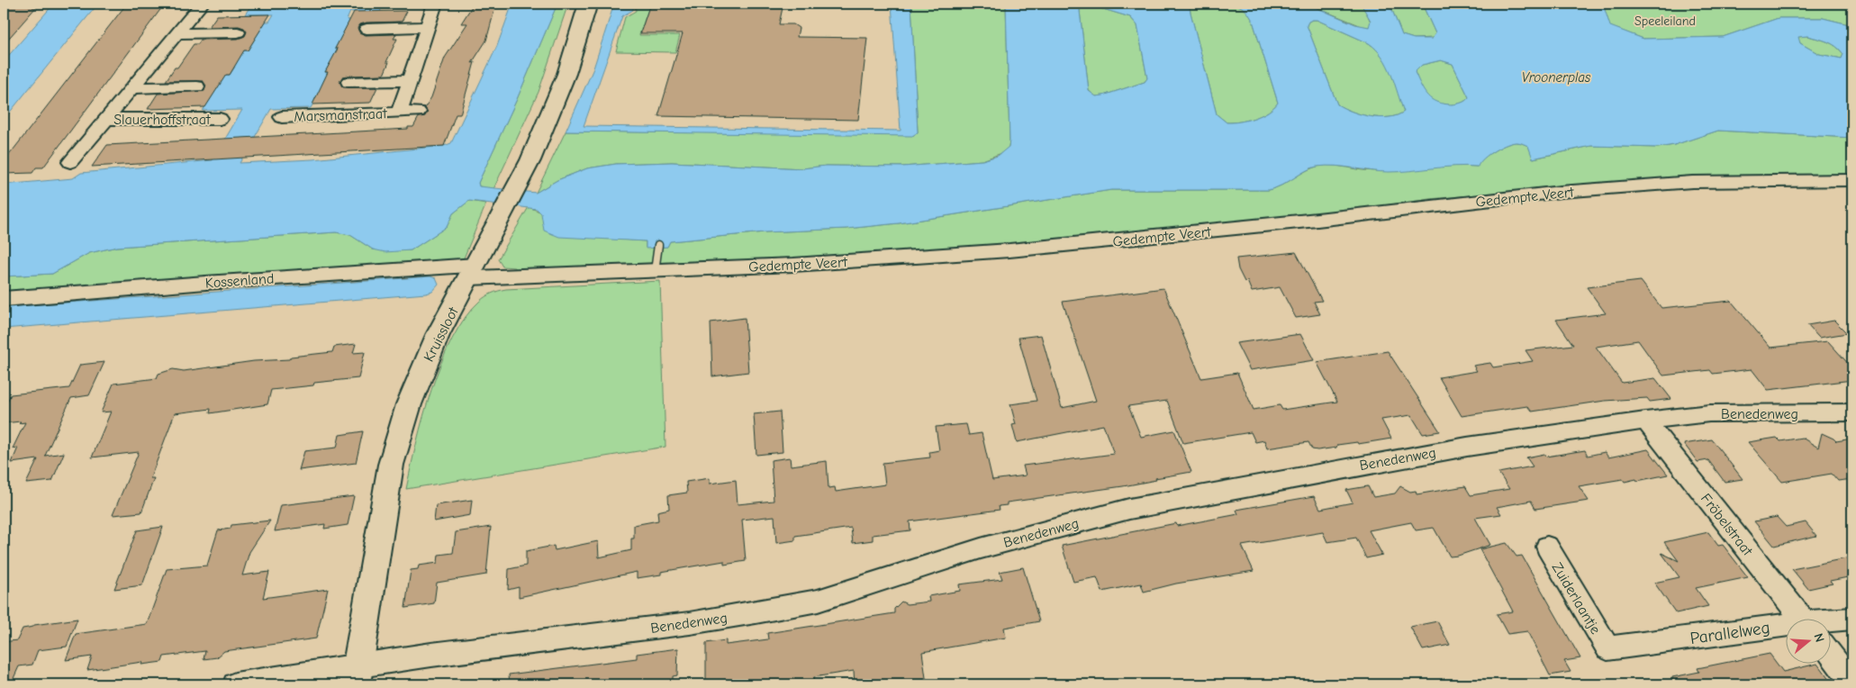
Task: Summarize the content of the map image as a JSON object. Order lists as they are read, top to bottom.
{
  "streets": {
    "street": [
      "Marsmanstraat",
      "Slauerhoffstraat",
      "Gedempte Veert",
      "Kossenland",
      "Kruissloot",
      "Benedenweg",
      "Fröbelstraat",
      "Zuiderlaantje",
      "Parallelweg"
    ]
  },
  "crossings": [
    ["Gedempte Veert", "Kossenland"],
    ["Gedempte Veert", "Kruissloot"],
    ["Kossenland", "Kruissloot"],
    ["Kruissloot", "Benedenweg"],
    ["Benedenweg", "Fröbelstraat"],
    ["Zuiderlaantje", "Parallelweg"]
  ],
  "water": ["Vroonerplas"],
  "parks": ["Speeleiland"],
  "north": "right"
}
